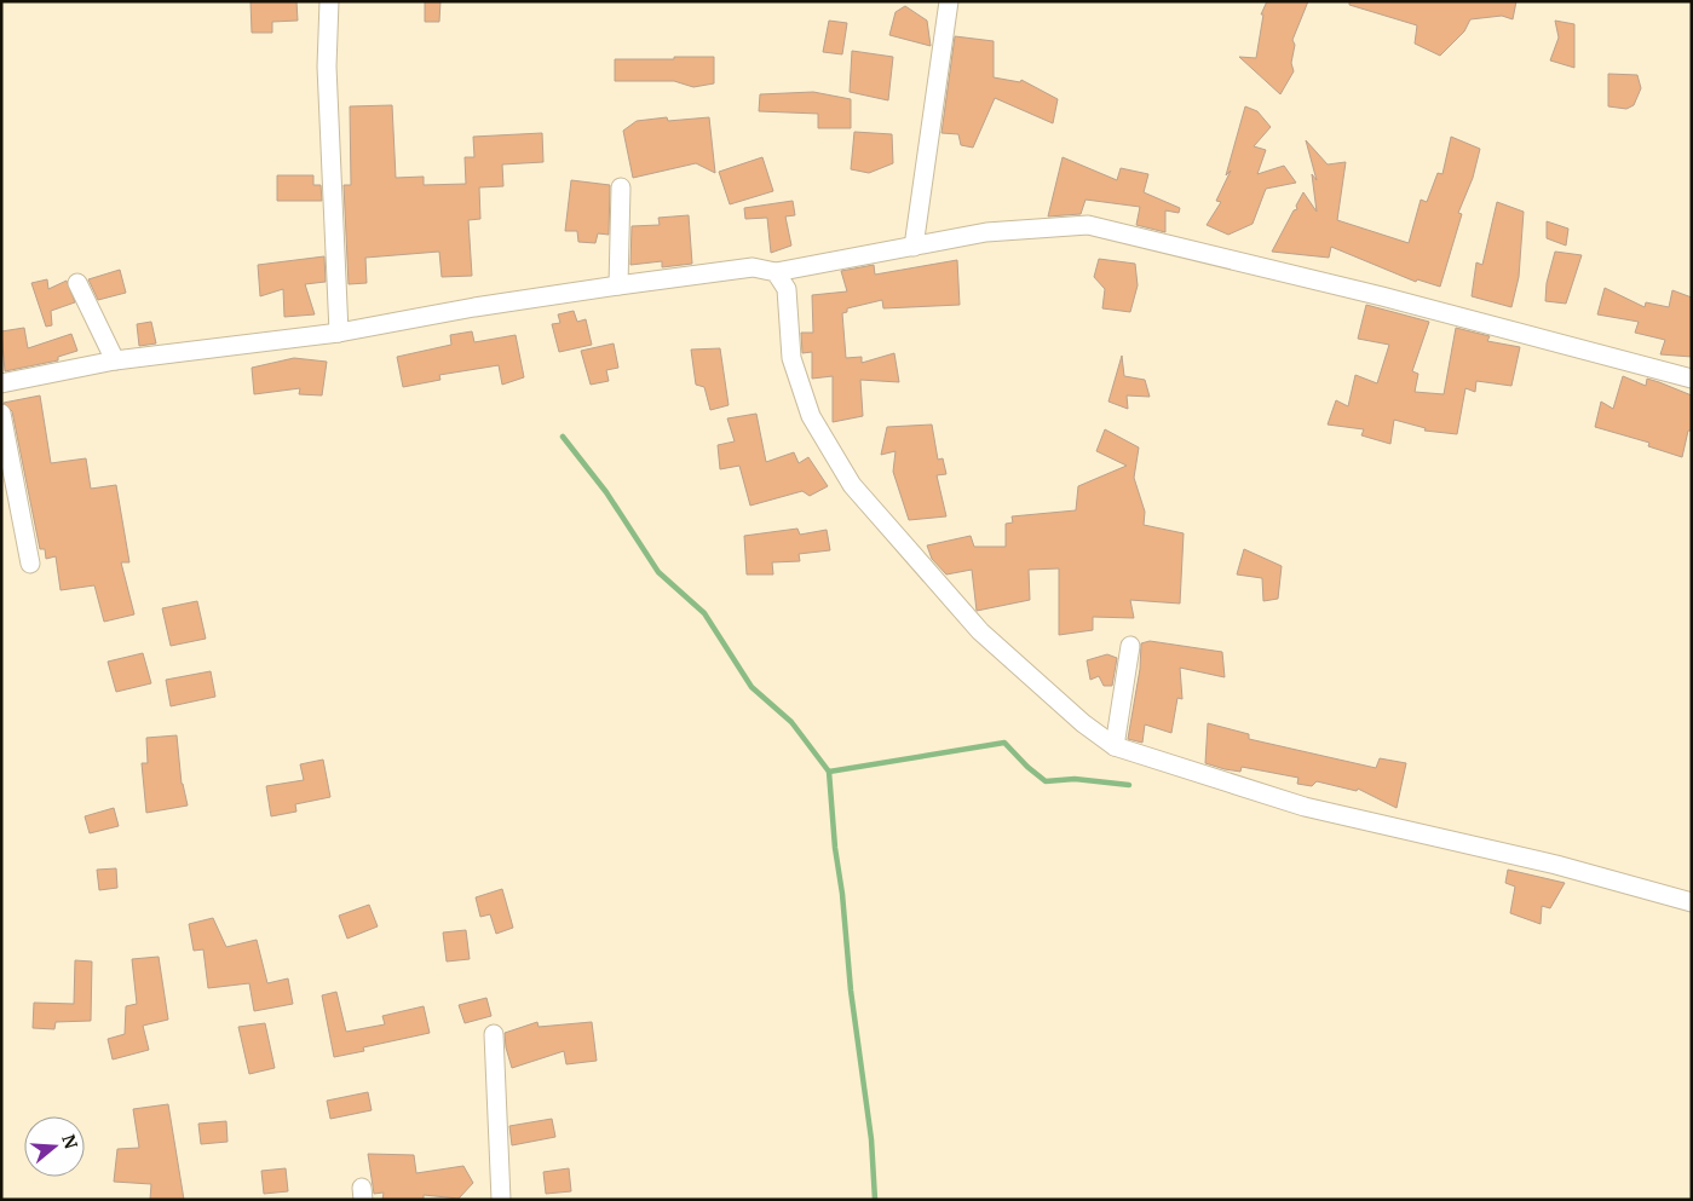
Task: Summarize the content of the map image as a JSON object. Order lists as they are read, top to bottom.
{
  "north": "right"
}
